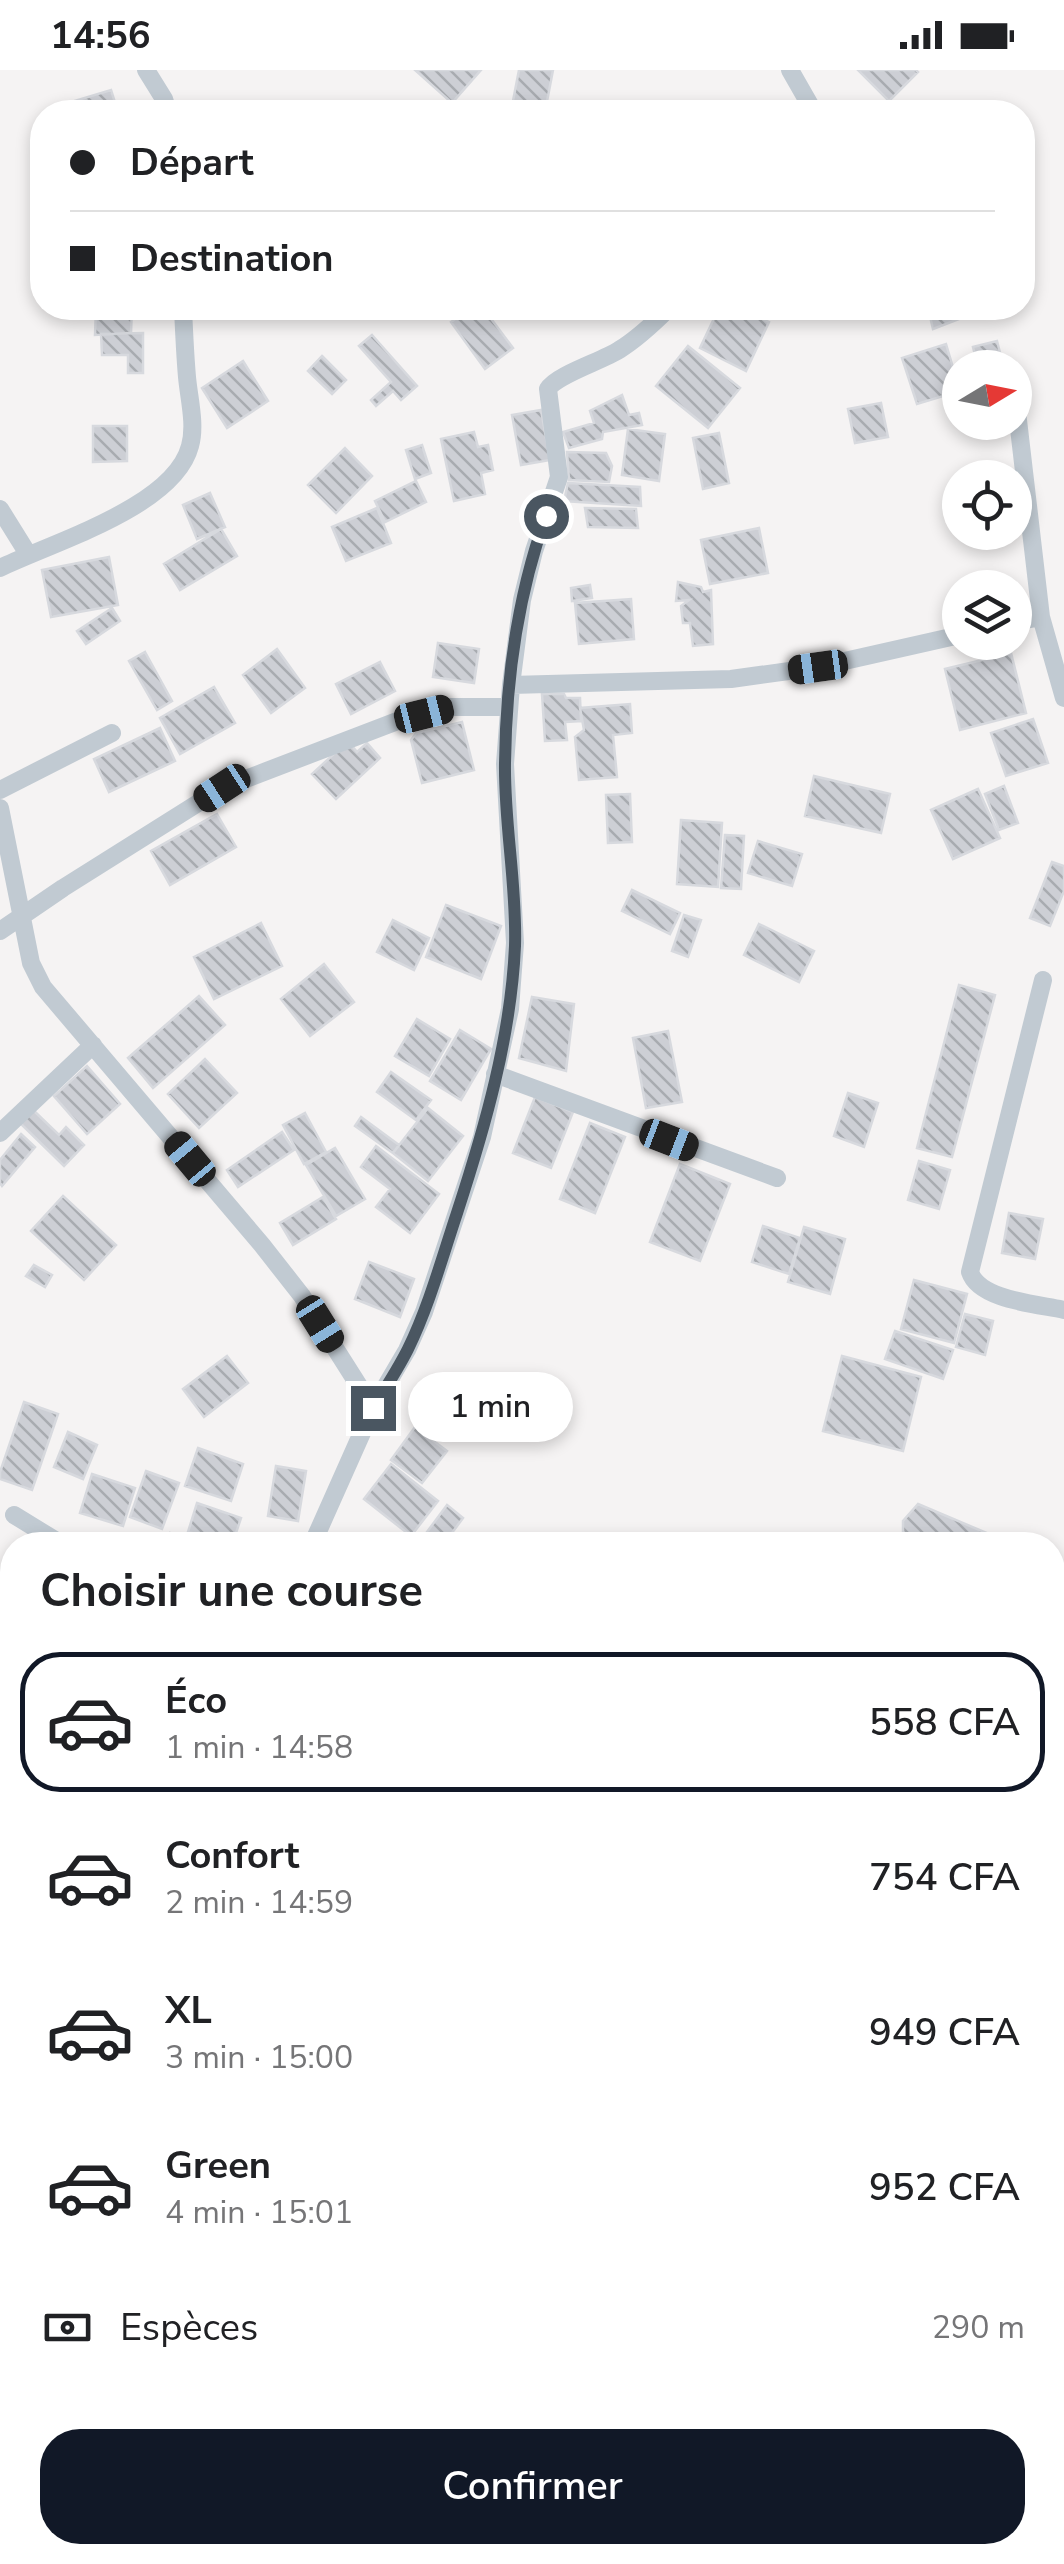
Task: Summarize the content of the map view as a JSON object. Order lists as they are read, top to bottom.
{
  "north": "right",
  "page": {
    "status": "14:56",
    "banner": ["Départ", "Destination"],
    "bubble": "1 min",
    "heading": "Choisir une course",
    "list": [
      {
        "name": "Éco",
        "note": "1 min · 14:58",
        "value": "558 CFA"
      },
      {
        "name": "Confort",
        "note": "2 min · 14:59",
        "value": "754 CFA"
      },
      {
        "name": "XL",
        "note": "3 min · 15:00",
        "value": "949 CFA"
      },
      {
        "name": "Green",
        "note": "4 min · 15:01",
        "value": "952 CFA"
      }
    ],
    "pay": ["Espèces", "290 m"],
    "buttons": "Confirmer"
  }
}
